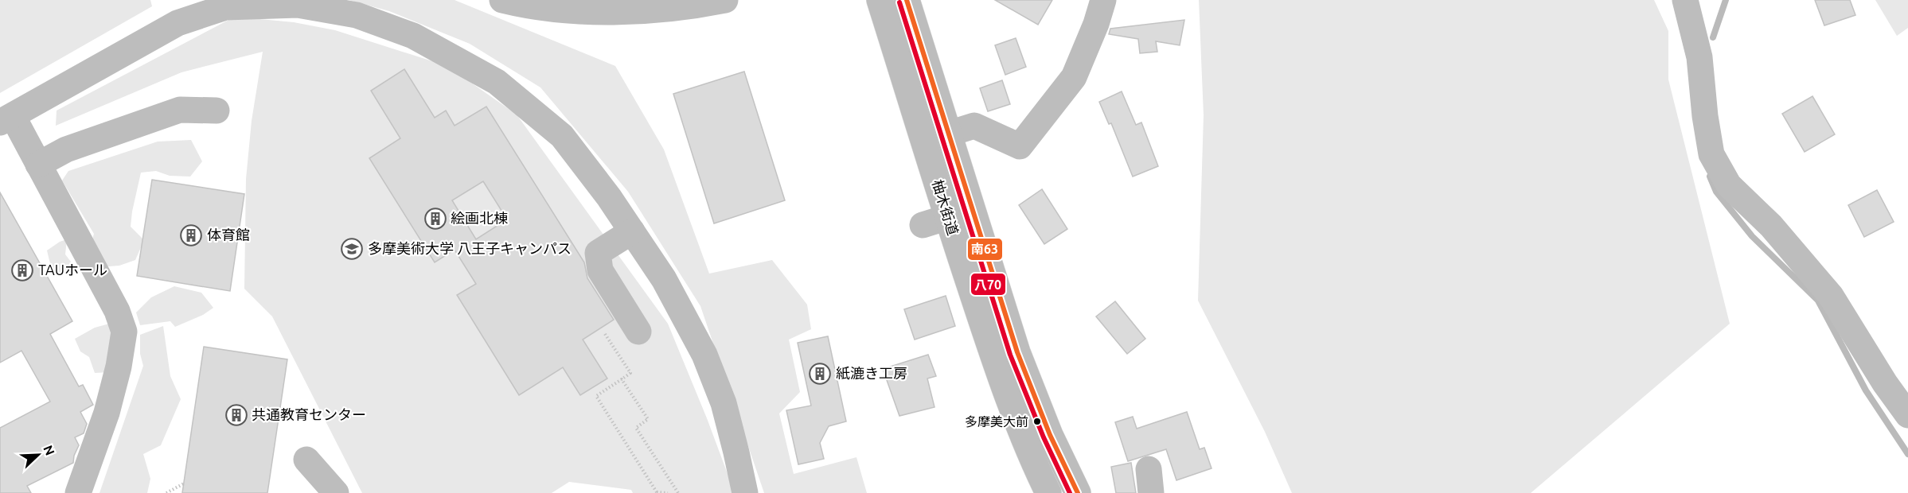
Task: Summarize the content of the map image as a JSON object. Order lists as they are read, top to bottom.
{
  "streets": {
    "main road": ["柚木街道"]
  },
  "places": {
    "building": [
      "絵画北棟",
      "体育館",
      "TAUホール",
      "紙漉き工房",
      "共通教育センター"
    ],
    "school or university": ["多摩美術大学 八王子キャンパス"],
    "other": ["多摩美大前"]
  },
  "lines": ["transit line 南63", "transit line 八70"],
  "north": "top right"
}
